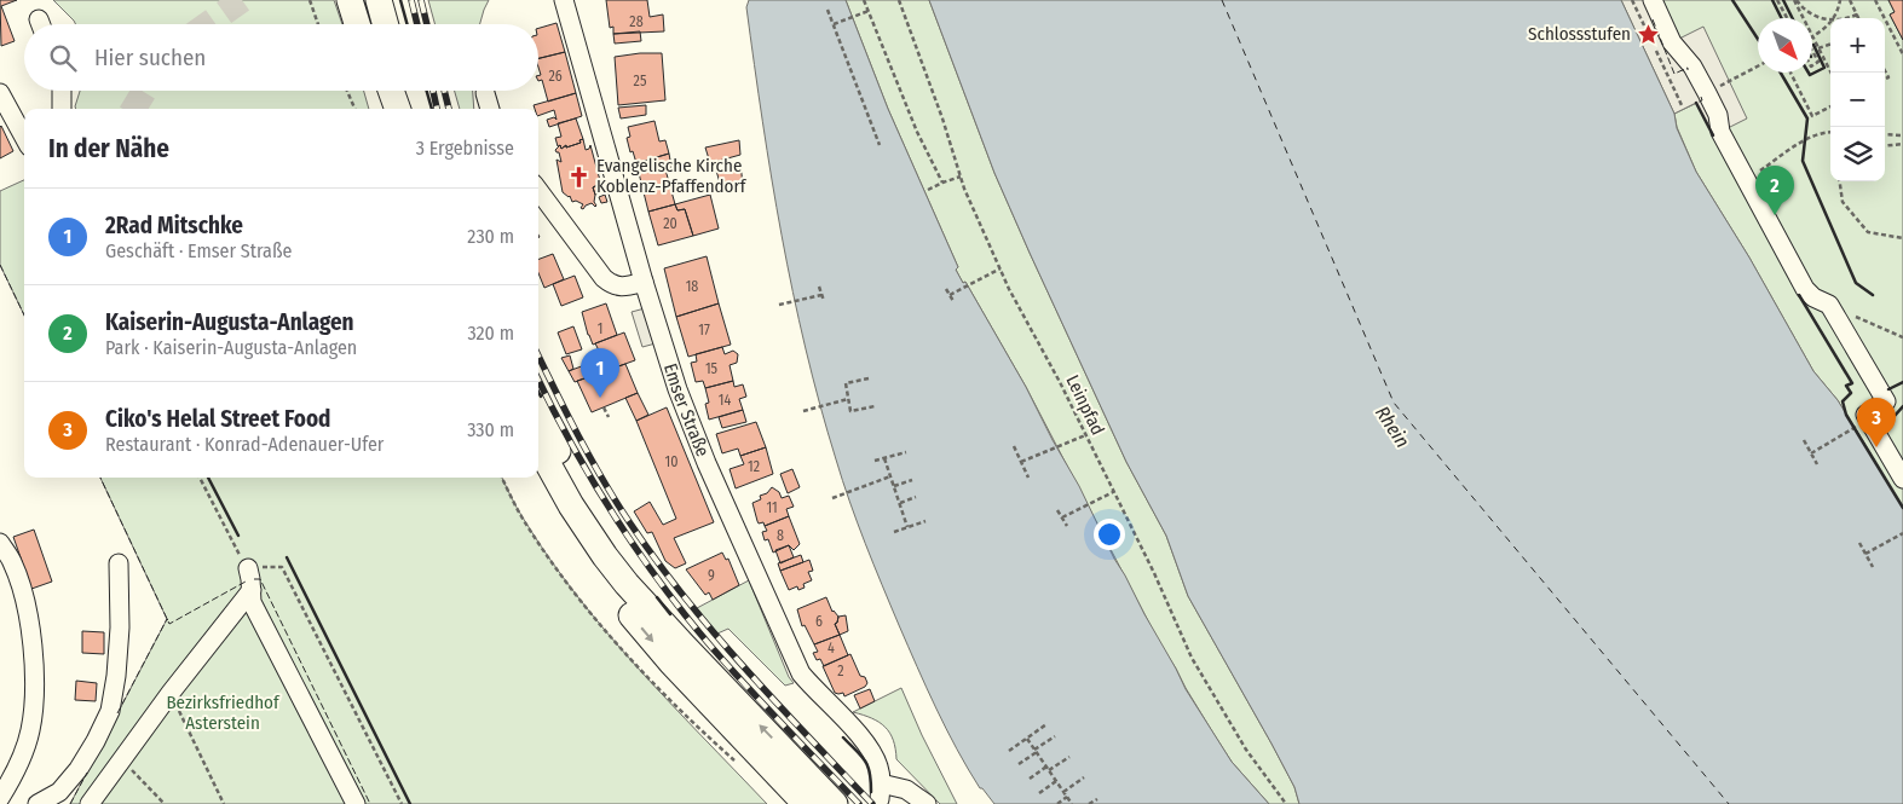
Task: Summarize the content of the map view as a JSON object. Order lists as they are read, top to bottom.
{
  "streets": {
    "street": ["Emser Straße"],
    "path": ["Leinpfad"]
  },
  "water": ["Rhein"],
  "parks": ["Bezirksfriedhof Asterstein"],
  "places": {
    "place": ["Schlossstufen"],
    "church": ["Evangelische Kirche Koblenz-Pfaffendorf"]
  },
  "house_numbers": [
    "28",
    "26",
    "25",
    "20",
    "18",
    "1",
    "17",
    "15",
    "14",
    "10",
    "12",
    "11",
    "8",
    "9",
    "6",
    "4",
    "2"
  ],
  "north": "bottom right",
  "page": {
    "map_buttons": ["+", "−"],
    "search": "Hier suchen",
    "heading": ["In der Nähe", "3 Ergebnisse"],
    "pins": ["2", "1", "3"],
    "list": [
      {
        "mark": "1",
        "name": "2Rad Mitschke",
        "note": "Geschäft · Emser Straße",
        "value": "230 m"
      },
      {
        "mark": "2",
        "name": "Kaiserin-Augusta-Anlagen",
        "note": "Park · Kaiserin-Augusta-Anlagen",
        "value": "320 m"
      },
      {
        "mark": "3",
        "name": "Ciko's Helal Street Food",
        "note": "Restaurant · Konrad-Adenauer-Ufer",
        "value": "330 m"
      }
    ]
  }
}
